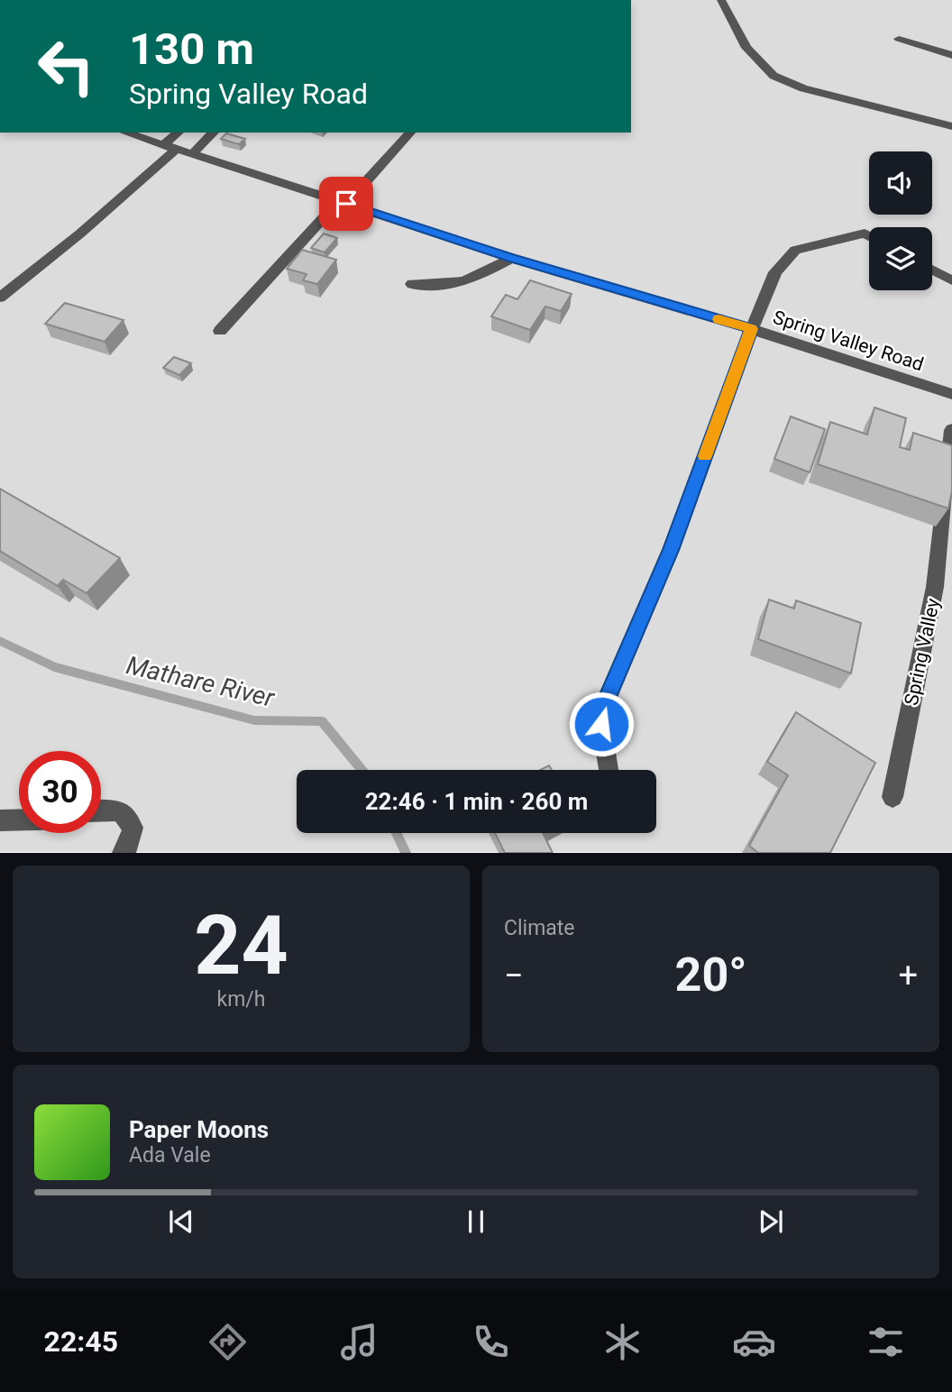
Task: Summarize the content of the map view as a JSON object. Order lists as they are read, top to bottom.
{
  "streets": {
    "street": ["Spring Valley Road", "Spring Valley"]
  },
  "water": ["Mathare River"],
  "page": {
    "turn": ["130 m", "Spring Valley Road"],
    "limit": "30",
    "trip": "22:46 · 1 min · 260 m",
    "tile": [
      ["24", "km/h"],
      "Climate"
    ],
    "heat": ["−", "20°", "+"],
    "song": ["Paper Moons", "Ada Vale"],
    "tabs": "22:45"
  }
}
